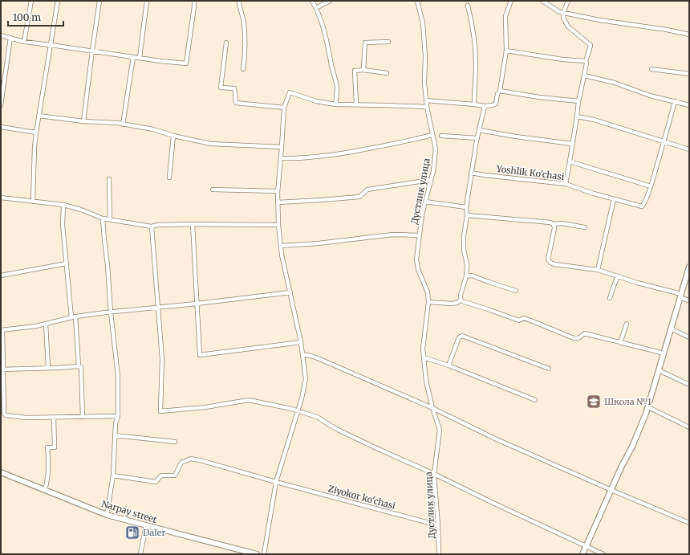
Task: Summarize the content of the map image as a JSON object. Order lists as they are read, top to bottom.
{
  "streets": {
    "street": [
      "Yoshlik Ko'chasi",
      "Дустлик улица",
      "Ziyokor ko'chasi",
      "Narpay street"
    ]
  },
  "crossings": [
    ["Дустлик улица", "Ziyokor ko'chasi"]
  ],
  "places": {
    "school or university": ["Школа №1"],
    "fuel station": ["Daler"]
  },
  "scale_bar": "100 m"
}
